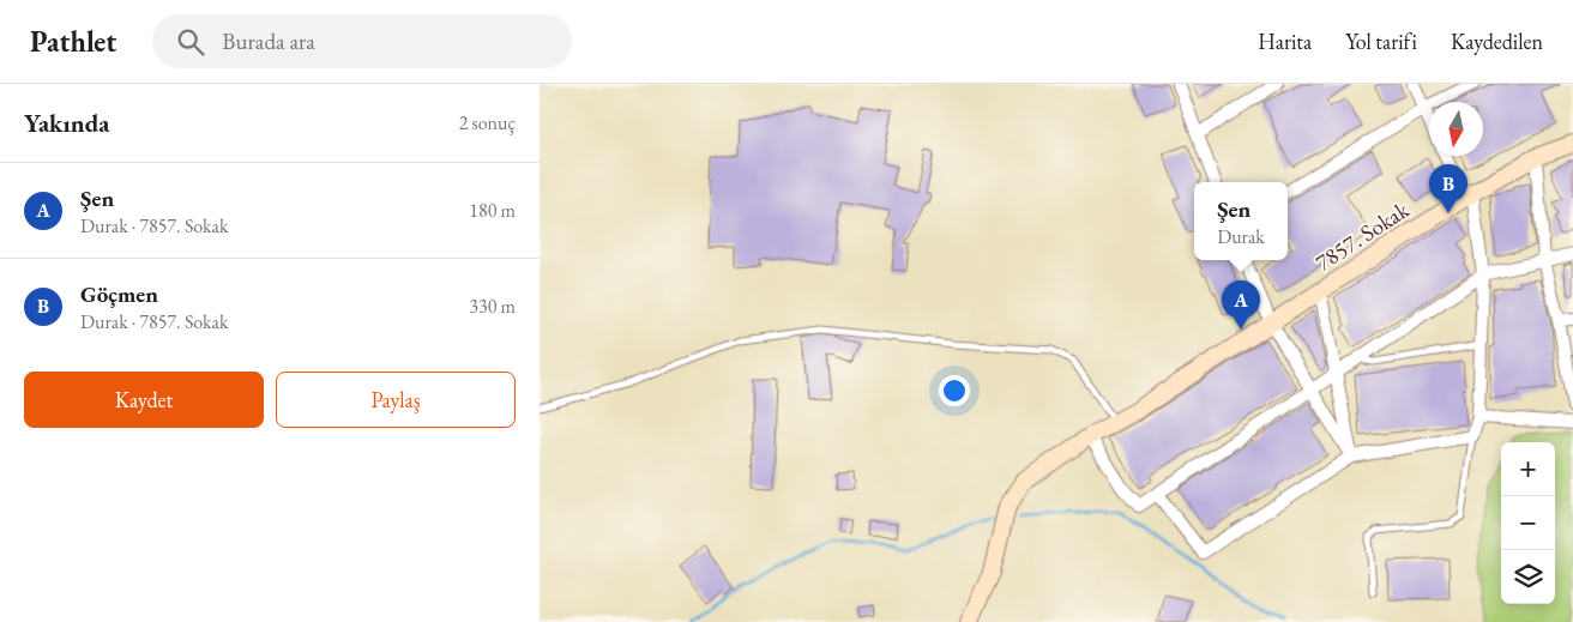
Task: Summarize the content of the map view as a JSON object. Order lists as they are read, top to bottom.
{
  "streets": {
    "street": ["7857. Sokak"]
  },
  "north": "bottom",
  "page": {
    "header": "Pathlet",
    "search": "Burada ara",
    "nav": ["Harita", "Yol tarifi", "Kaydedilen"],
    "heading": ["Yakında", "2 sonuç"],
    "list": [
      {
        "mark": "A",
        "name": "Şen",
        "note": "Durak · 7857. Sokak",
        "value": "180 m"
      },
      {
        "mark": "B",
        "name": "Göçmen",
        "note": "Durak · 7857. Sokak",
        "value": "330 m"
      }
    ],
    "pins": ["B", "A"],
    "popup": ["Şen", "Durak"],
    "buttons": ["Kaydet", "Paylaş"],
    "map_buttons": ["+", "−"]
  }
}
